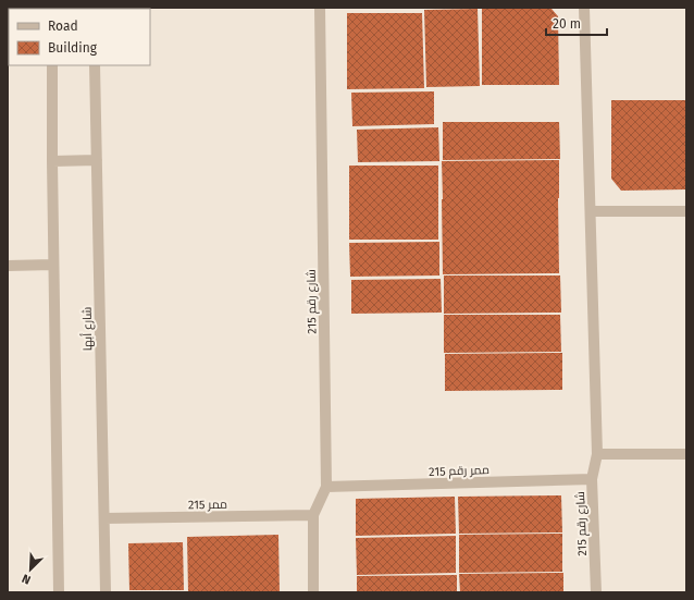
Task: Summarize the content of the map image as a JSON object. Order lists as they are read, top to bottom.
{
  "streets": {
    "street": [
      "شارع رقم 215",
      "شارع أبها",
      "ممر رقم 215",
      "ممر 215"
    ]
  },
  "crossings": [
    ["شارع رقم 215", "ممر رقم 215"],
    ["شارع رقم 215", "ممر 215"],
    ["شارع أبها", "ممر 215"]
  ],
  "legend": ["Road", "Building"],
  "scale_bar": "20 m",
  "north": "bottom left"
}
